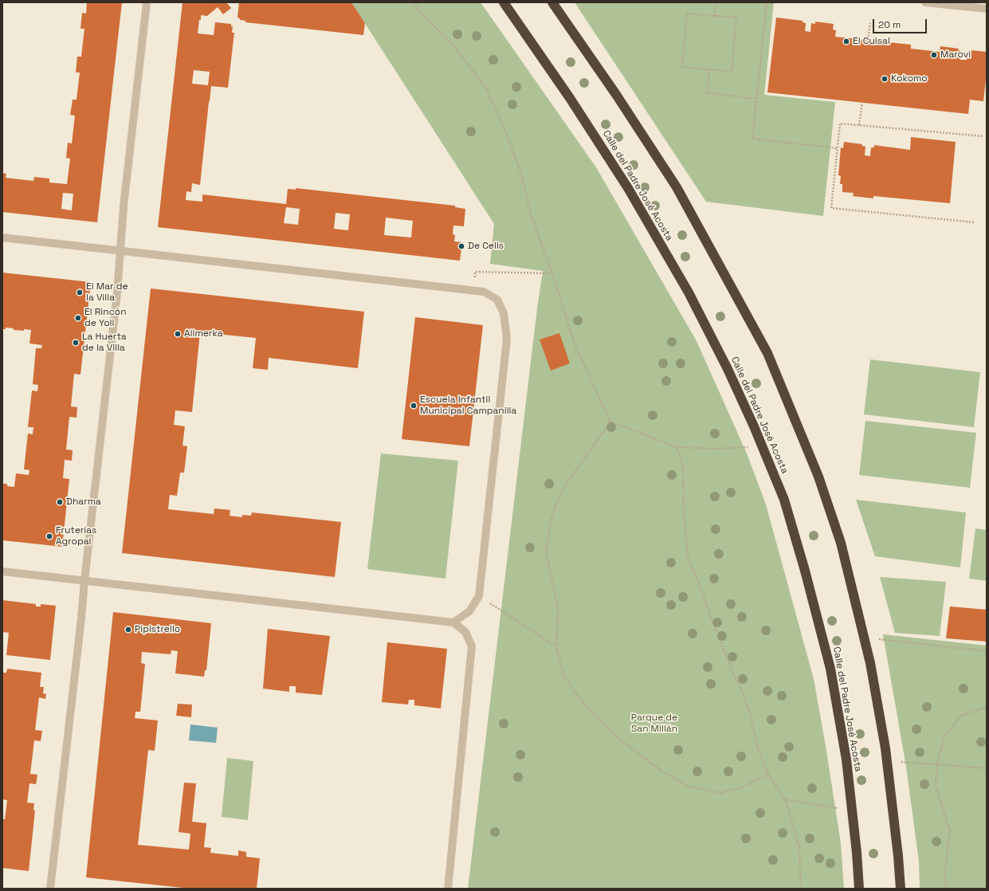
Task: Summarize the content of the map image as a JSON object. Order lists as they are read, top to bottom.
{
  "streets": {
    "highway": ["Calle del Padre José Acosta"]
  },
  "parks": ["Parque de San Millán"],
  "places": [
    "El Cuisal",
    "Marovi",
    "Kokomo",
    "De Celis",
    "El Mar de la Villa",
    "El Rincón de Yoli",
    "Alimerka",
    "La Huerta de la Villa",
    "Escuela Infantil Municipal Campanilla",
    "Dharma",
    "Fruterías Agropal",
    "Pipistrello"
  ],
  "scale_bar": "20 m"
}
